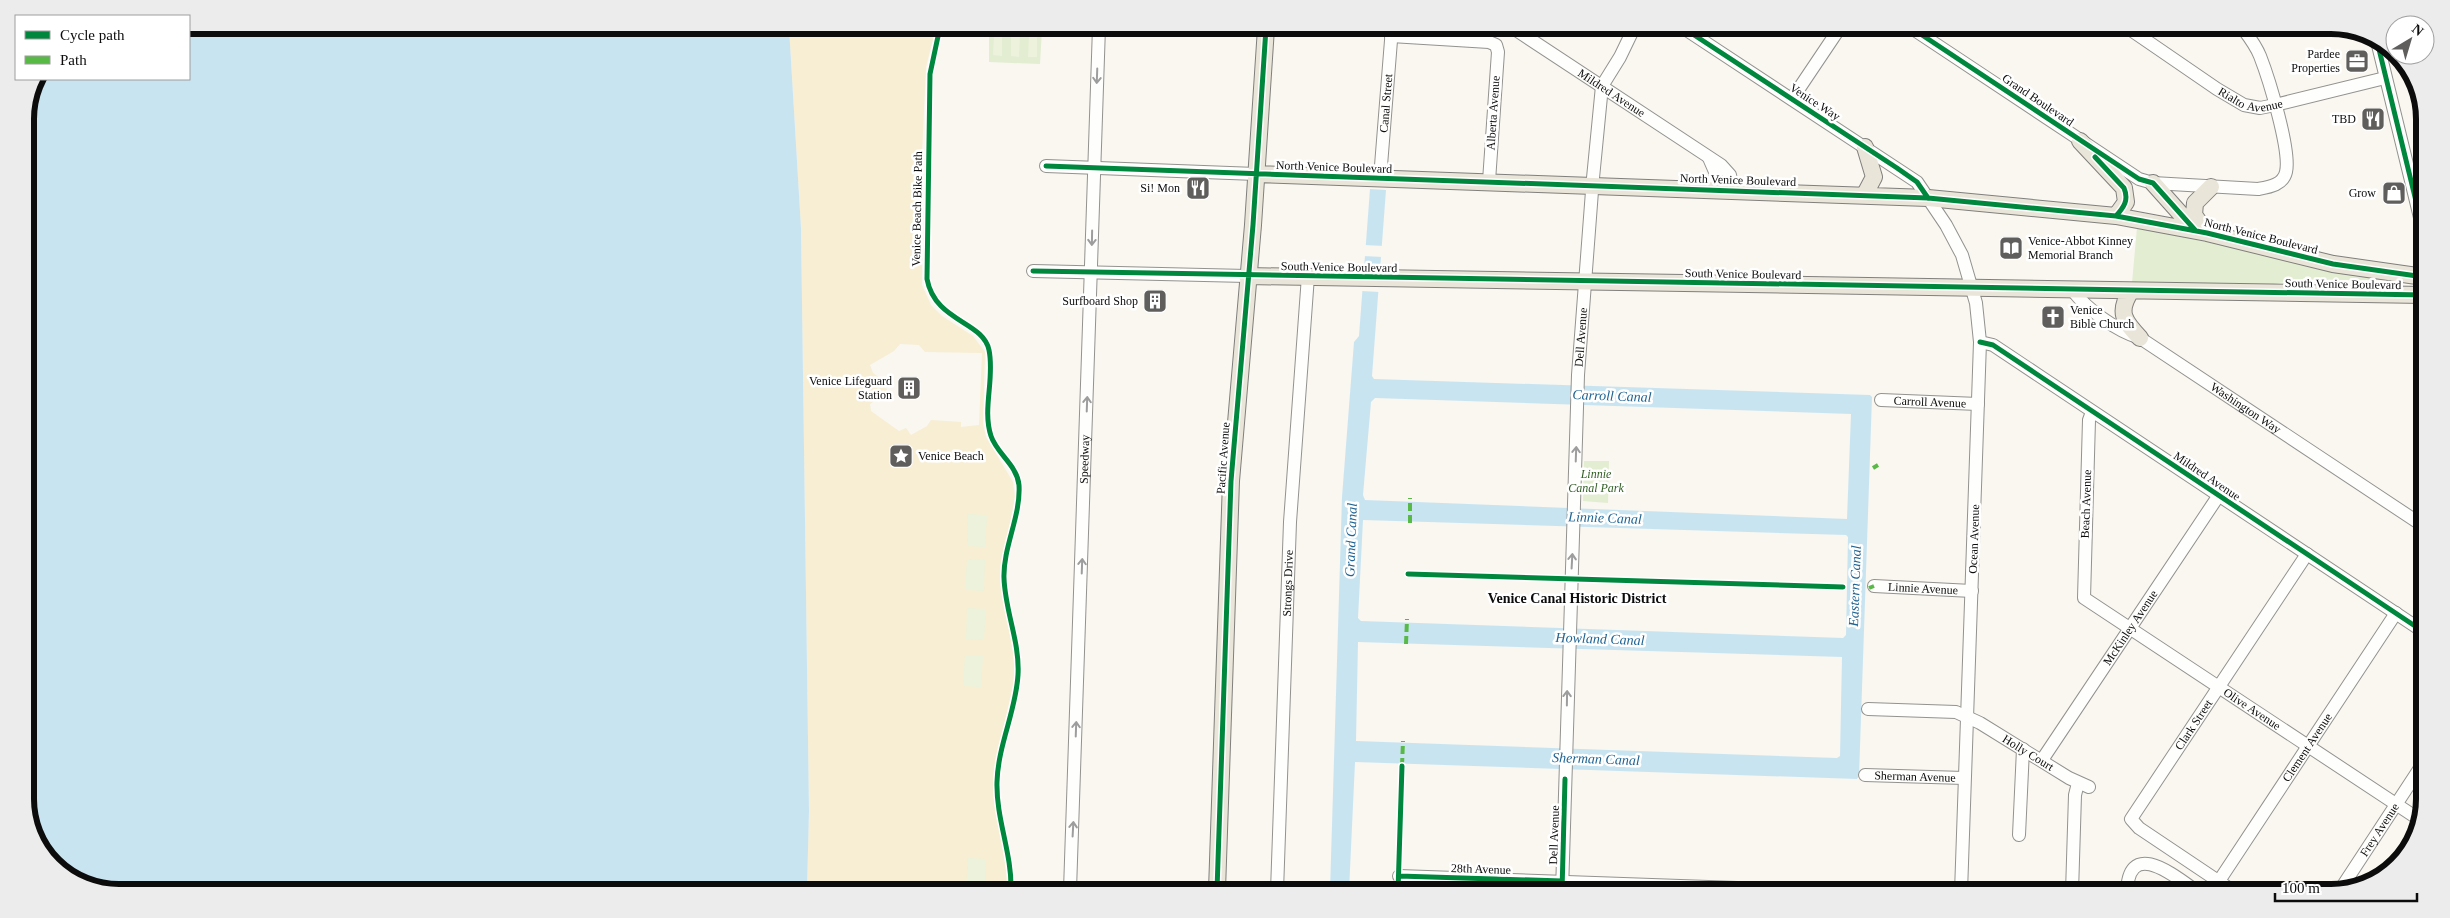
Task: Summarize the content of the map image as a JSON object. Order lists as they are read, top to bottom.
{
  "streets": {
    "main road": ["North Venice Boulevard", "South Venice Boulevard", "Pacific Avenue"],
    "street": [
      "Mildred Avenue",
      "Rialto Avenue",
      "Grand Boulevard",
      "Venice Way",
      "Canal Street",
      "Alberta Avenue",
      "Dell Avenue",
      "Carroll Avenue",
      "Washington Way",
      "Speedway",
      "Beach Avenue",
      "Ocean Avenue",
      "Strongs Drive",
      "Linnie Avenue",
      "McKinley Avenue",
      "Olive Avenue",
      "Clark Street",
      "Clement Avenue",
      "Holly Court",
      "Sherman Avenue",
      "Frey Avenue",
      "28th Avenue"
    ],
    "cycle path": ["Venice Beach Bike Path"]
  },
  "crossings": [
    ["Mildred Avenue", "North Venice Boulevard"],
    ["Mildred Avenue", "Dell Avenue"],
    ["Mildred Avenue", "Beach Avenue"],
    ["Mildred Avenue", "Ocean Avenue"],
    ["Mildred Avenue", "McKinley Avenue"],
    ["Mildred Avenue", "Clark Street"],
    ["Mildred Avenue", "Clement Avenue"],
    ["Rialto Avenue", "Grand Boulevard"],
    ["Venice Way", "North Venice Boulevard"],
    ["Venice Way", "Ocean Avenue"],
    ["Canal Street", "North Venice Boulevard"],
    ["Alberta Avenue", "North Venice Boulevard"],
    ["North Venice Boulevard", "Dell Avenue"],
    ["North Venice Boulevard", "Pacific Avenue"],
    ["North Venice Boulevard", "Speedway"],
    ["North Venice Boulevard", "Ocean Avenue"],
    ["South Venice Boulevard", "Dell Avenue"],
    ["South Venice Boulevard", "Washington Way"],
    ["South Venice Boulevard", "Pacific Avenue"],
    ["South Venice Boulevard", "Speedway"],
    ["South Venice Boulevard", "Ocean Avenue"],
    ["South Venice Boulevard", "Strongs Drive"],
    ["Carroll Avenue", "Ocean Avenue"],
    ["Beach Avenue", "Olive Avenue"],
    ["Ocean Avenue", "Linnie Avenue"],
    ["Ocean Avenue", "Holly Court"],
    ["Ocean Avenue", "Sherman Avenue"],
    ["McKinley Avenue", "Olive Avenue"],
    ["McKinley Avenue", "Holly Court"],
    ["Olive Avenue", "Clark Street"],
    ["Olive Avenue", "Clement Avenue"],
    ["Olive Avenue", "Frey Avenue"],
    ["Clark Street", "Clement Avenue"]
  ],
  "one_way": ["Dell Avenue"],
  "districts": ["Venice Canal Historic District"],
  "water": [
    "Carroll Canal",
    "Linnie Canal",
    "Grand Canal",
    "Eastern Canal",
    "Howland Canal",
    "Sherman Canal"
  ],
  "parks": ["Linnie Canal Park"],
  "places": {
    "office": ["Pardee Properties"],
    "restaurant": ["TBD", "Si! Mon"],
    "shop": ["Grow"],
    "library": ["Venice-Abbot Kinney Memorial Branch"],
    "building": ["Surfboard Shop", "Venice Lifeguard Station"],
    "church": ["Venice Bible Church"],
    "place": ["Venice Beach"]
  },
  "legend": ["Cycle path", "Path"],
  "scale_bar": "100 m",
  "north": "top right"
}
